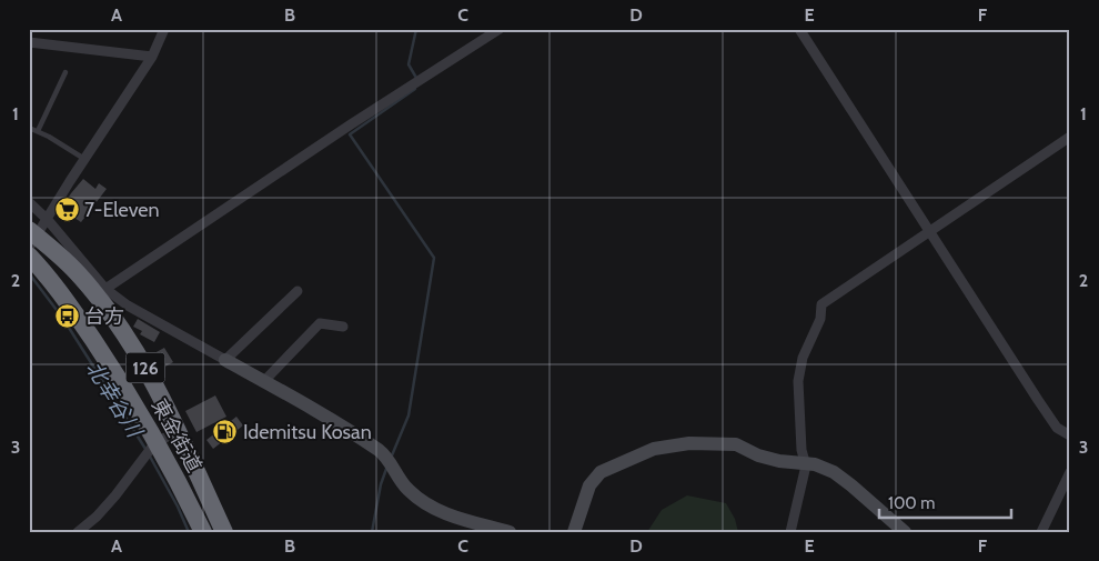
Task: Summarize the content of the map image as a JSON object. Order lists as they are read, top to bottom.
{
  "streets": {
    "highway": ["126", "東金街道"]
  },
  "water": ["北幸谷川"],
  "places": {
    "supermarket": ["7-Eleven"],
    "bus stop": ["台方"],
    "fuel station": ["Idemitsu Kosan"]
  },
  "scale_bar": "100 m",
  "grid": {
    "columns": [
      "A",
      "B",
      "C",
      "D",
      "E",
      "F"
    ],
    "rows": ["1", "2", "3"]
  }
}
